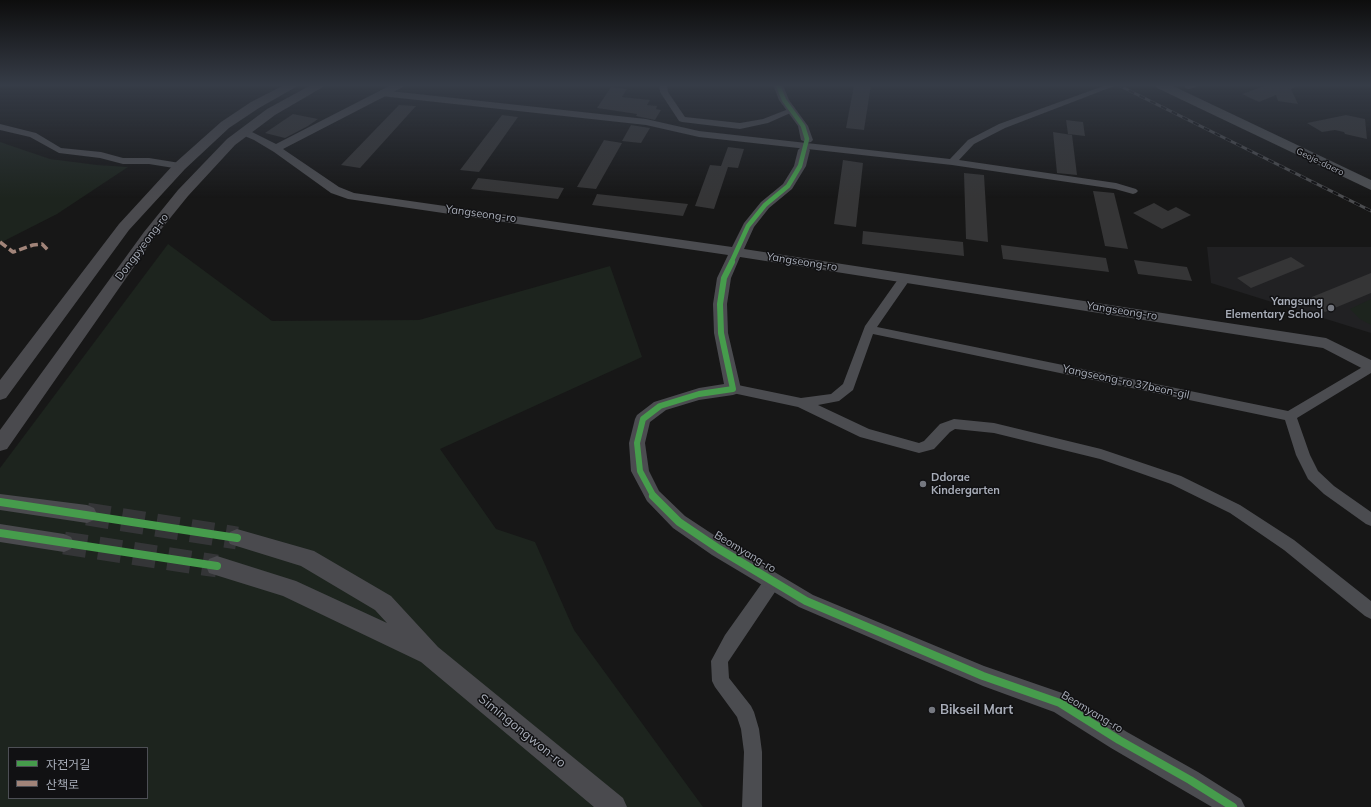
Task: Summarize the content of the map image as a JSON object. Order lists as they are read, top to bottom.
{
  "streets": {
    "main road": ["Geoje-daero", "Dongpyeong-ro", "Simingongwon-ro"],
    "street": ["Yangseong-ro", "Yangseong-ro 37beon-gil", "Beomyang-ro"]
  },
  "crossings": [
    ["Yangseong-ro", "Dongpyeong-ro"]
  ],
  "places": ["Yangsung Elementary School", "Ddorae Kindergarten", "Bikseil Mart"],
  "legend": ["자전거길", "산책로"]
}
